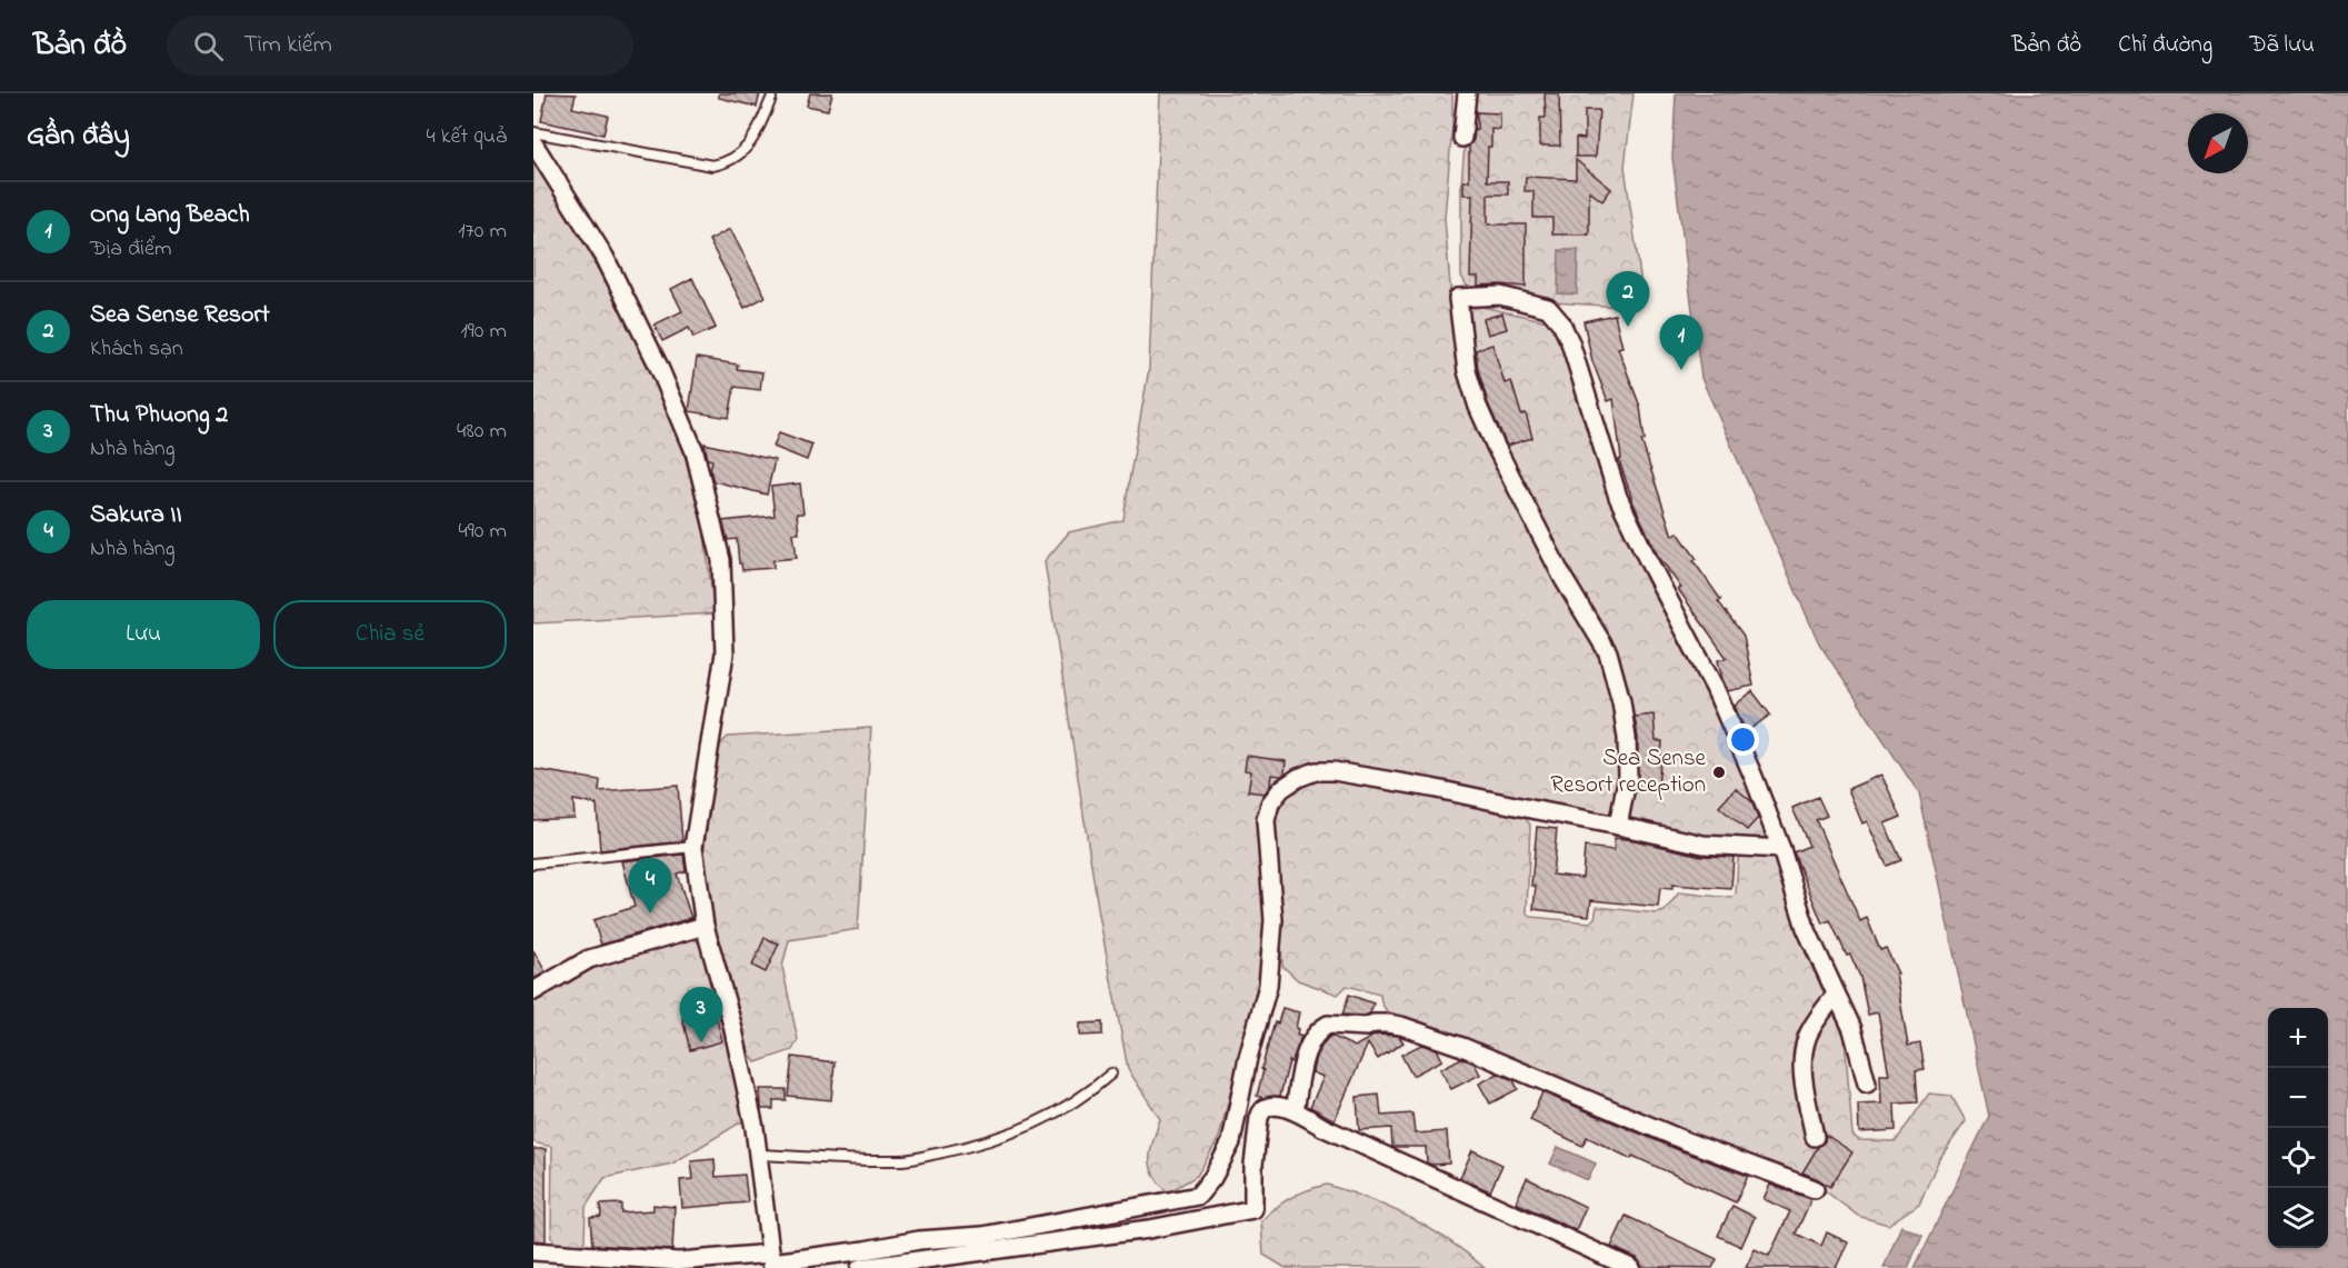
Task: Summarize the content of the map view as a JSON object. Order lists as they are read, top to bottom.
{
  "places": ["Sea Sense Resort reception"],
  "north": "bottom left",
  "page": {
    "header": "Bản đồ",
    "search": "Tìm kiếm",
    "nav": ["Bản đồ", "Chỉ đường", "Đã lưu"],
    "heading": ["Gần đây", "4 kết quả"],
    "list": [
      {
        "mark": "1",
        "name": "Ong Lang Beach",
        "note": "Địa điểm",
        "value": "170 m"
      },
      {
        "mark": "2",
        "name": "Sea Sense Resort",
        "note": "Khách sạn",
        "value": "190 m"
      },
      {
        "mark": "3",
        "name": "Thu Phuong 2",
        "note": "Nhà hàng",
        "value": "480 m"
      },
      {
        "mark": "4",
        "name": "Sakura II",
        "note": "Nhà hàng",
        "value": "490 m"
      }
    ],
    "pins": [
      "2",
      "1",
      "4",
      "3"
    ],
    "buttons": ["Lưu", "Chia sẻ"],
    "map_buttons": ["+", "−"]
  }
}
